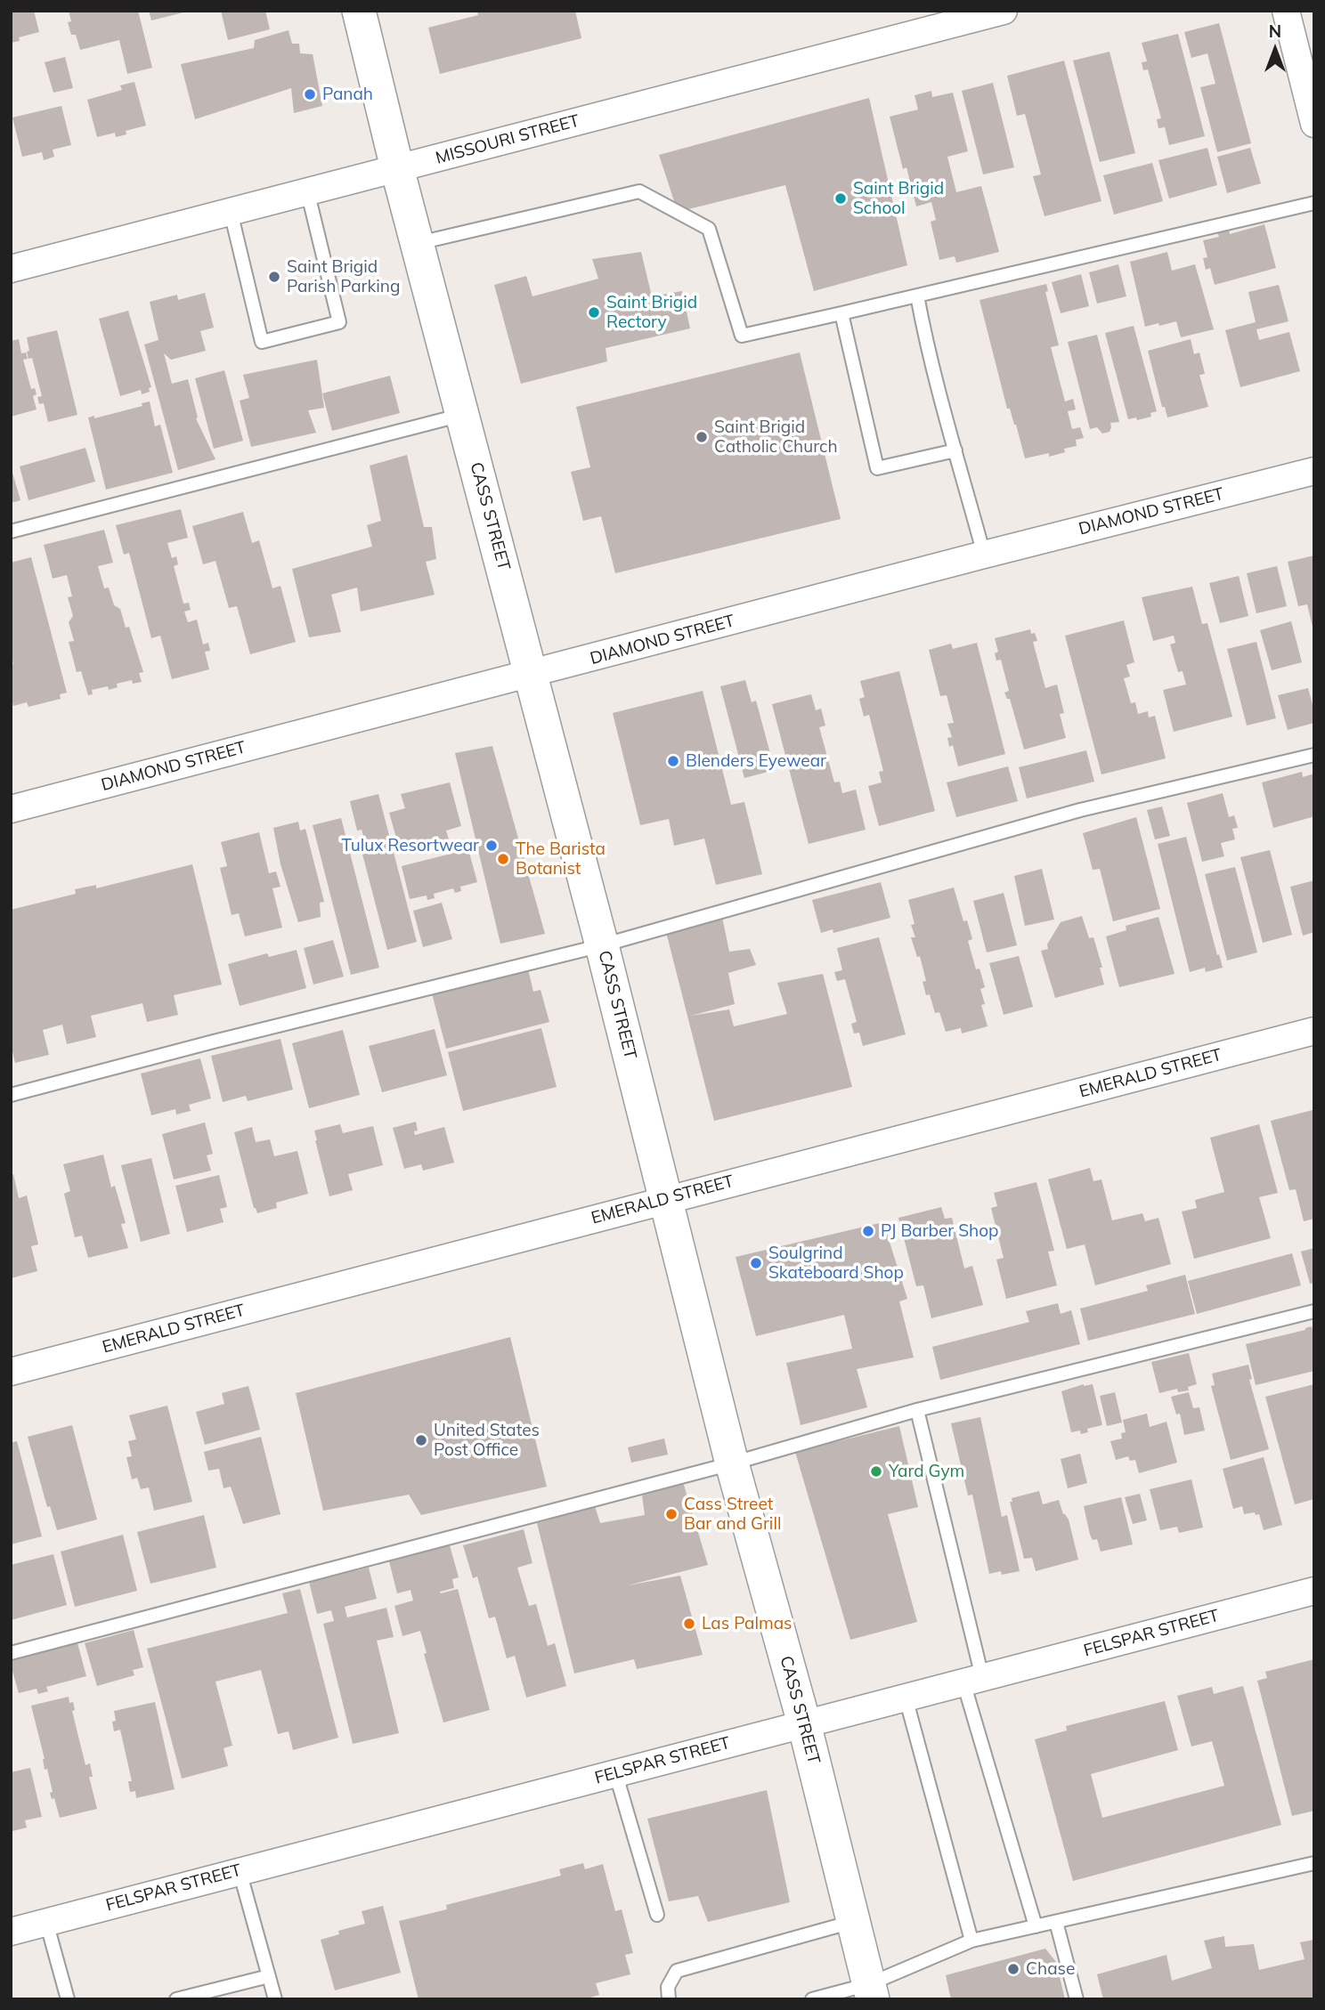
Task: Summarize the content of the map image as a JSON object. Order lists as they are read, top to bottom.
{
  "streets": {
    "street": [
      "MISSOURI STREET",
      "DIAMOND STREET",
      "CASS STREET",
      "EMERALD STREET",
      "FELSPAR STREET"
    ]
  },
  "crossings": [
    ["MISSOURI STREET", "CASS STREET"],
    ["DIAMOND STREET", "CASS STREET"],
    ["CASS STREET", "EMERALD STREET"],
    ["CASS STREET", "FELSPAR STREET"]
  ],
  "places": [
    "Panah",
    "Saint Brigid School",
    "Saint Brigid Parish Parking",
    "Saint Brigid Rectory",
    "Saint Brigid Catholic Church",
    "Blenders Eyewear",
    "Tulux Resortwear",
    "The Barista Botanist",
    "PJ Barber Shop",
    "Soulgrind Skateboard Shop",
    "United States Post Office",
    "Yard Gym",
    "Cass Street Bar and Grill",
    "Las Palmas",
    "Chase"
  ],
  "north": "top"
}
